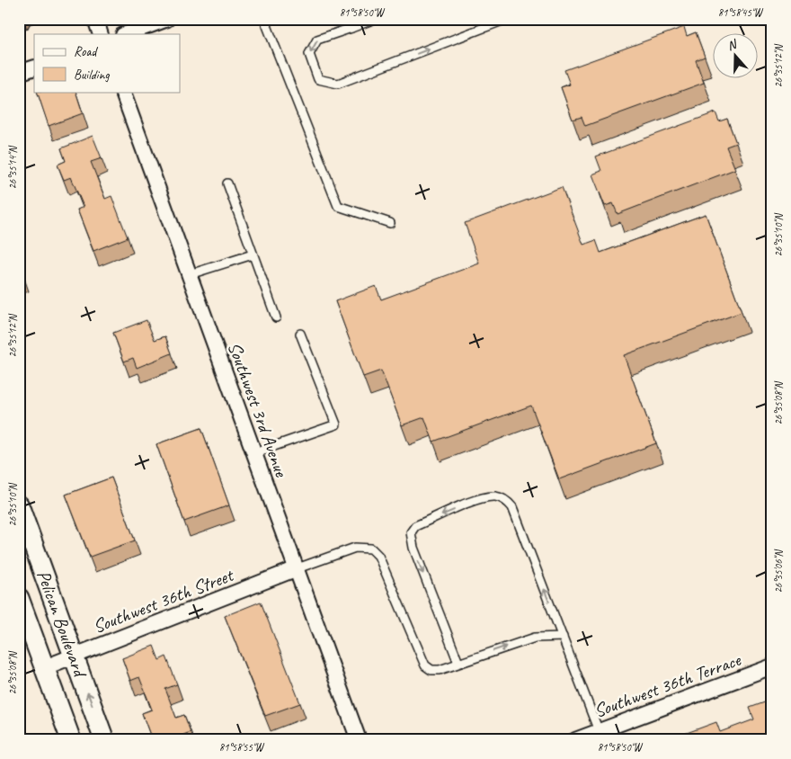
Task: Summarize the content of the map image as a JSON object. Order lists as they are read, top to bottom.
{
  "streets": {
    "street": [
      "Southwest 3rd Avenue",
      "Southwest 36th Street",
      "Pelican Boulevard",
      "Southwest 36th Terrace"
    ]
  },
  "crossings": [
    ["Southwest 3rd Avenue", "Southwest 36th Street"],
    ["Southwest 36th Street", "Pelican Boulevard"]
  ],
  "legend": ["Road", "Building"],
  "north": "top",
  "coordinates": [
    "81°58'50\"W",
    "81°58'45\"W",
    "26°35'12\"N",
    "26°35'14\"N",
    "26°35'10\"N",
    "26°35'08\"N",
    "26°35'06\"N",
    "81°58'55\"W"
  ]
}
